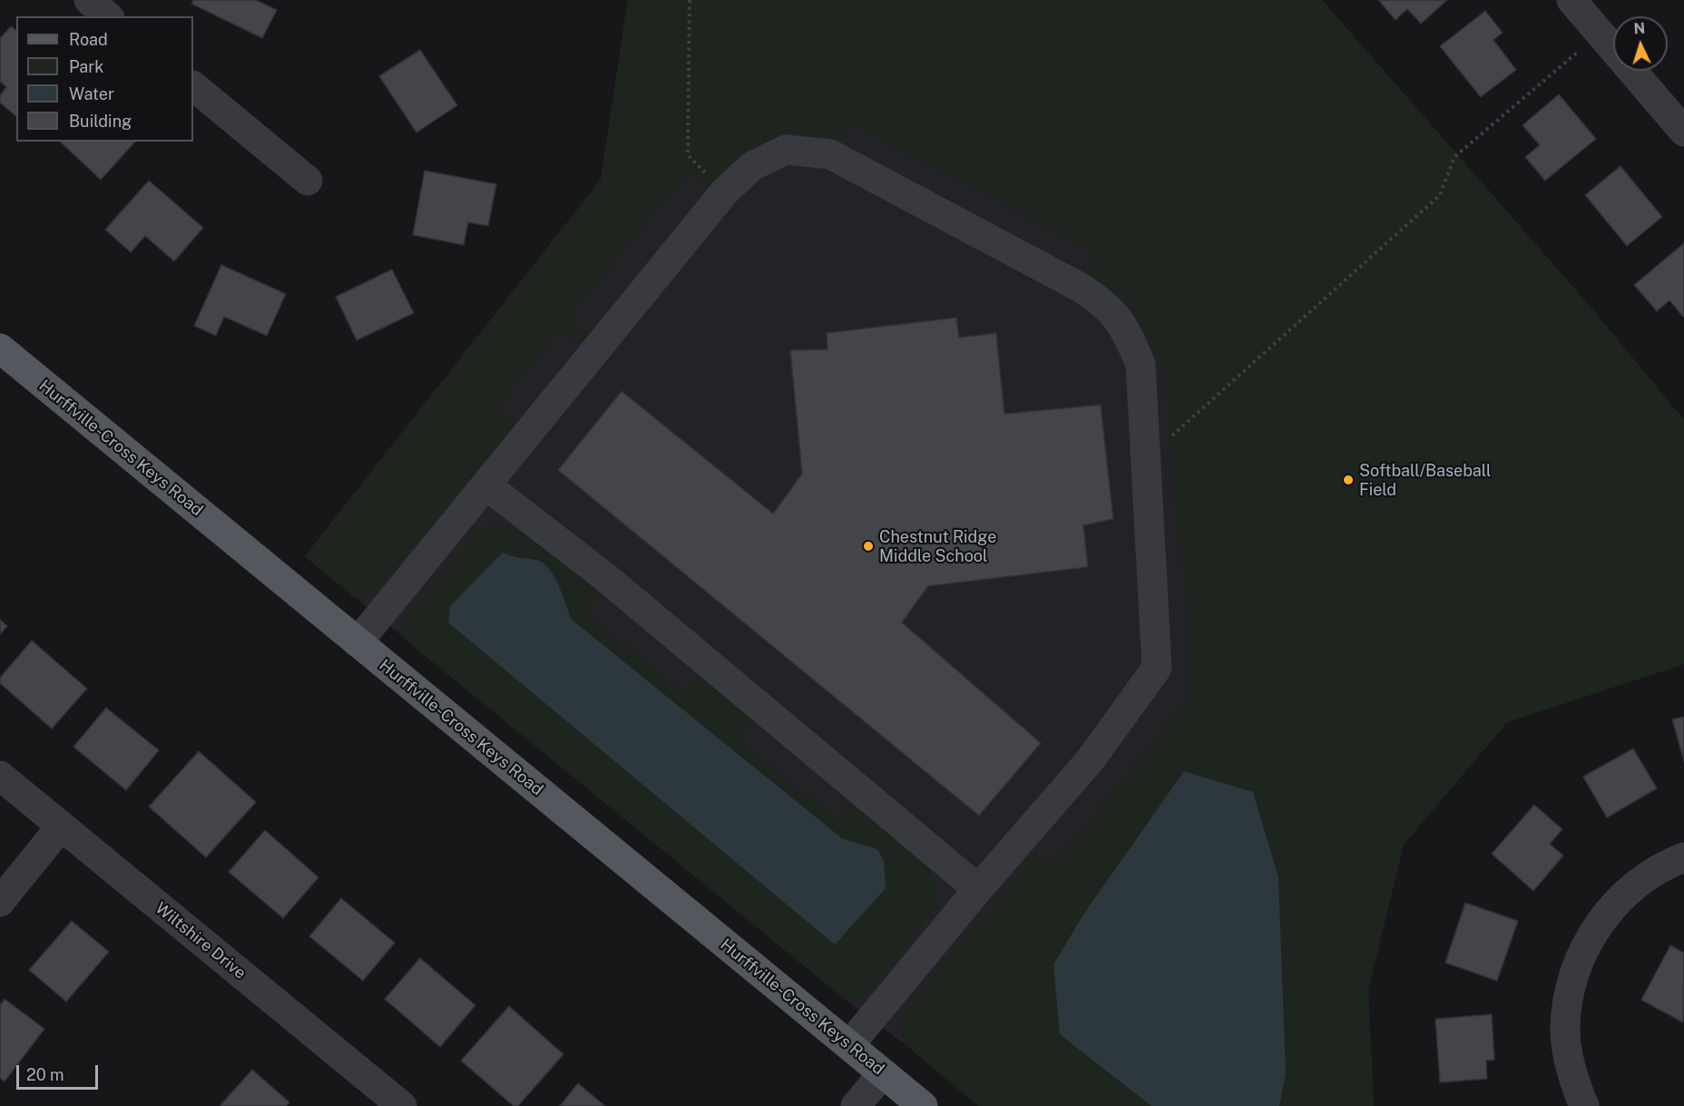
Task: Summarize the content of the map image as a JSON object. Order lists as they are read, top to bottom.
{
  "streets": {
    "main road": ["Hurffville-Cross Keys Road"],
    "street": ["Wiltshire Drive"]
  },
  "places": ["Softball/Baseball Field", "Chestnut Ridge Middle School"],
  "legend": [
    "Road",
    "Park",
    "Water",
    "Building"
  ],
  "scale_bar": "20 m",
  "north": "top"
}
